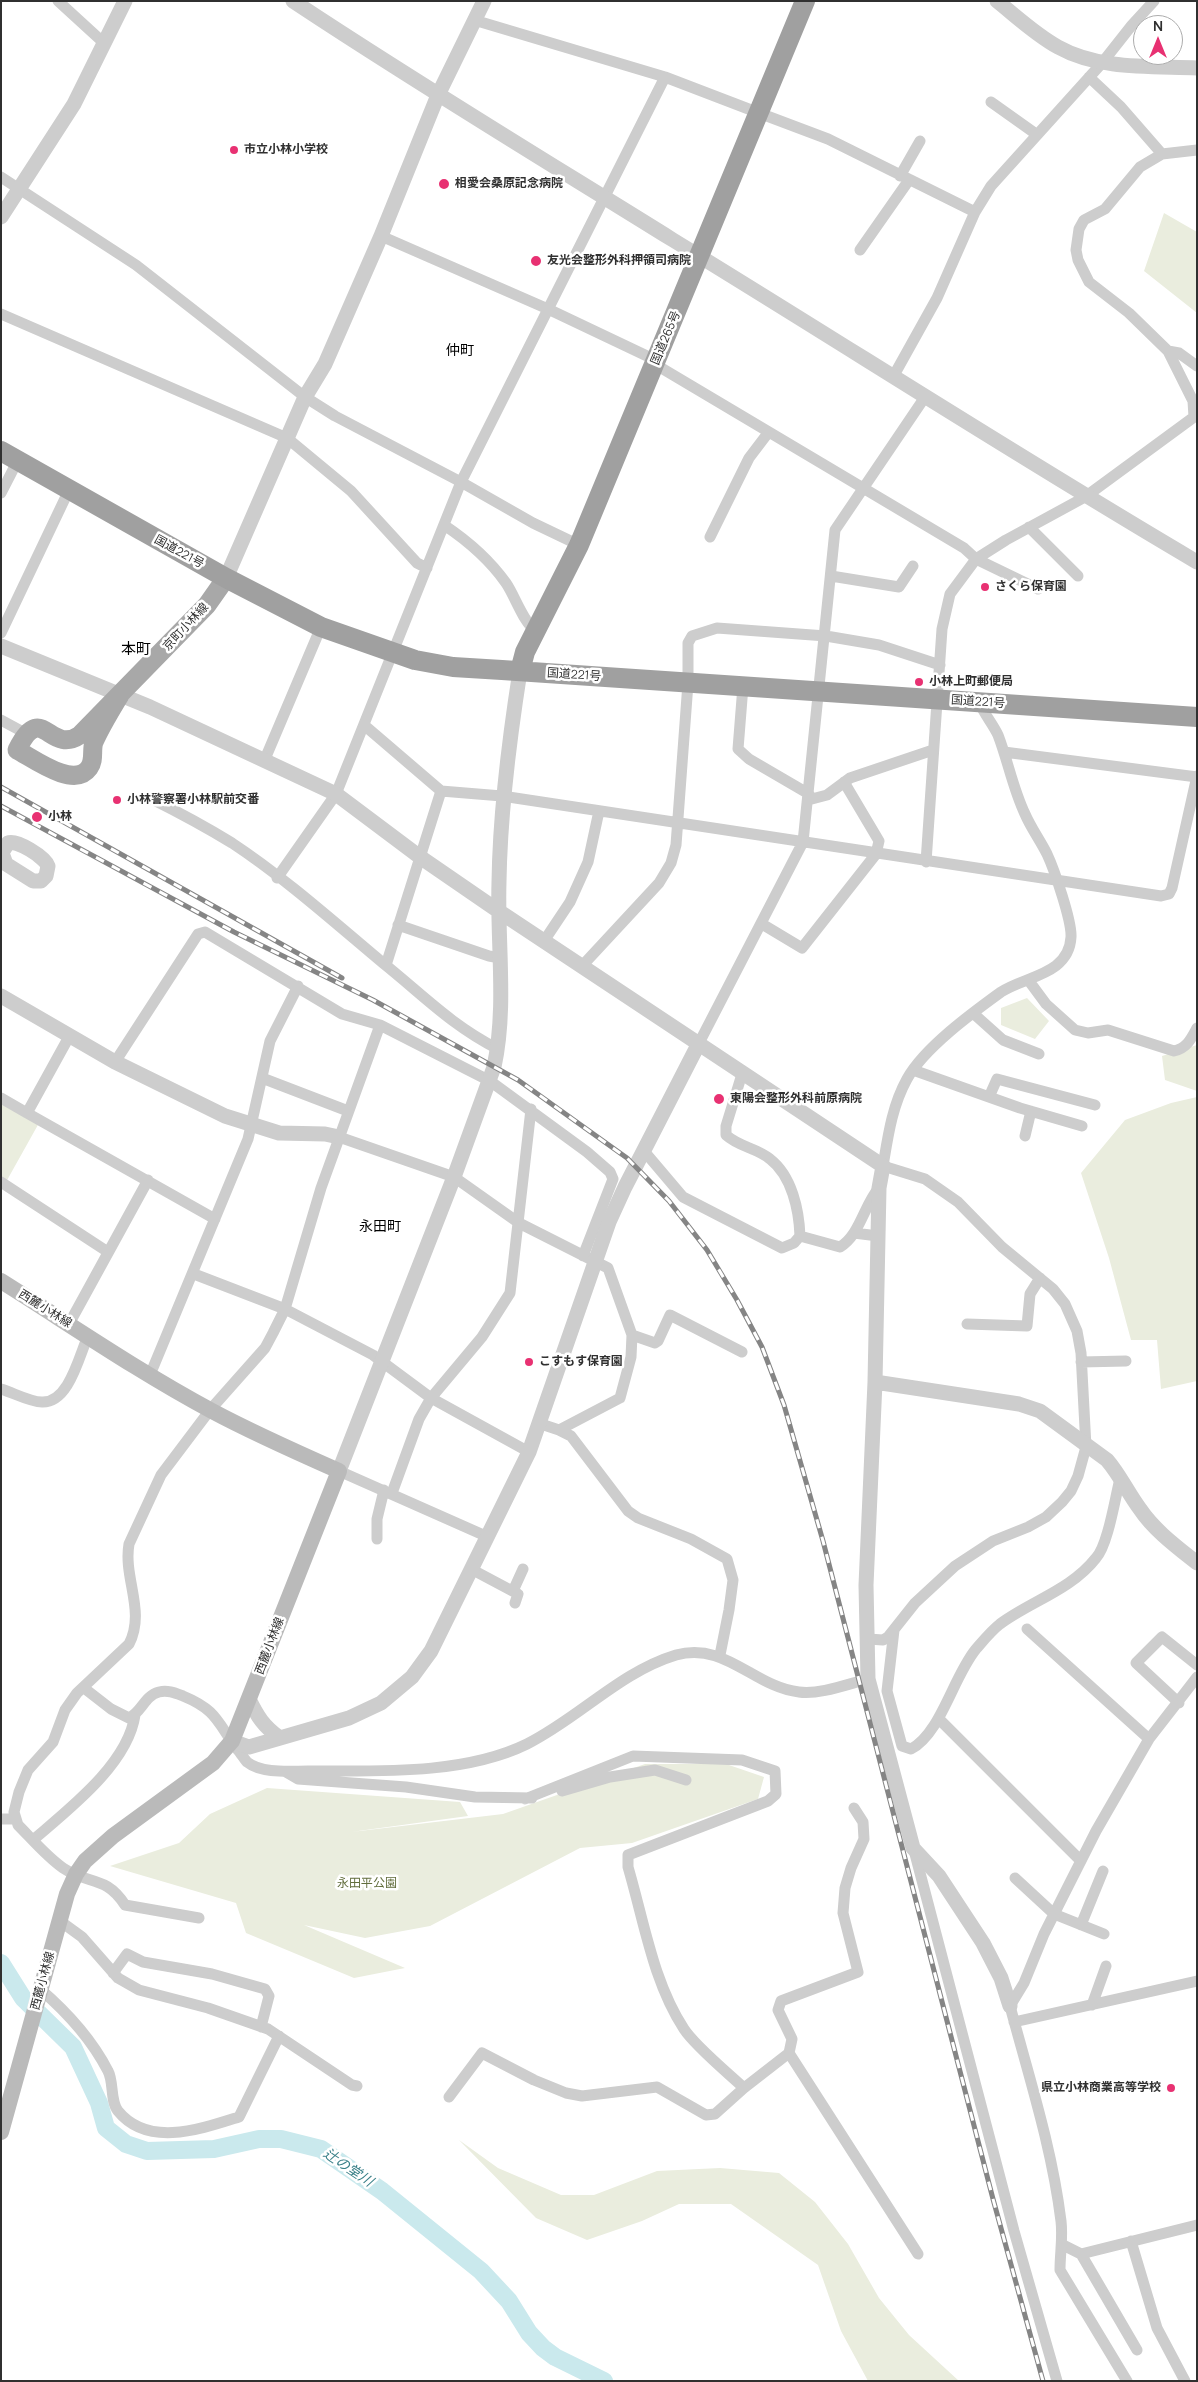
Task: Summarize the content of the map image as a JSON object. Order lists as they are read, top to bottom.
{
  "streets": {
    "highway": ["国道265号", "国道221号"],
    "main road": ["京町小林線", "西麓小林線"]
  },
  "crossings": [
    ["国道265号", "国道221号"],
    ["国道221号", "京町小林線"]
  ],
  "districts": ["仲町", "本町", "永田町"],
  "water": ["辻の堂川"],
  "parks": ["永田平公園"],
  "places": [
    "市立小林小学校",
    "相愛会桑原記念病院",
    "友光会整形外科押領司病院",
    "さくら保育園",
    "小林上町郵便局",
    "小林警察署小林駅前交番",
    "小林",
    "東陽会整形外科前原病院",
    "こすもす保育園",
    "県立小林商業高等学校"
  ],
  "north": "top"
}
